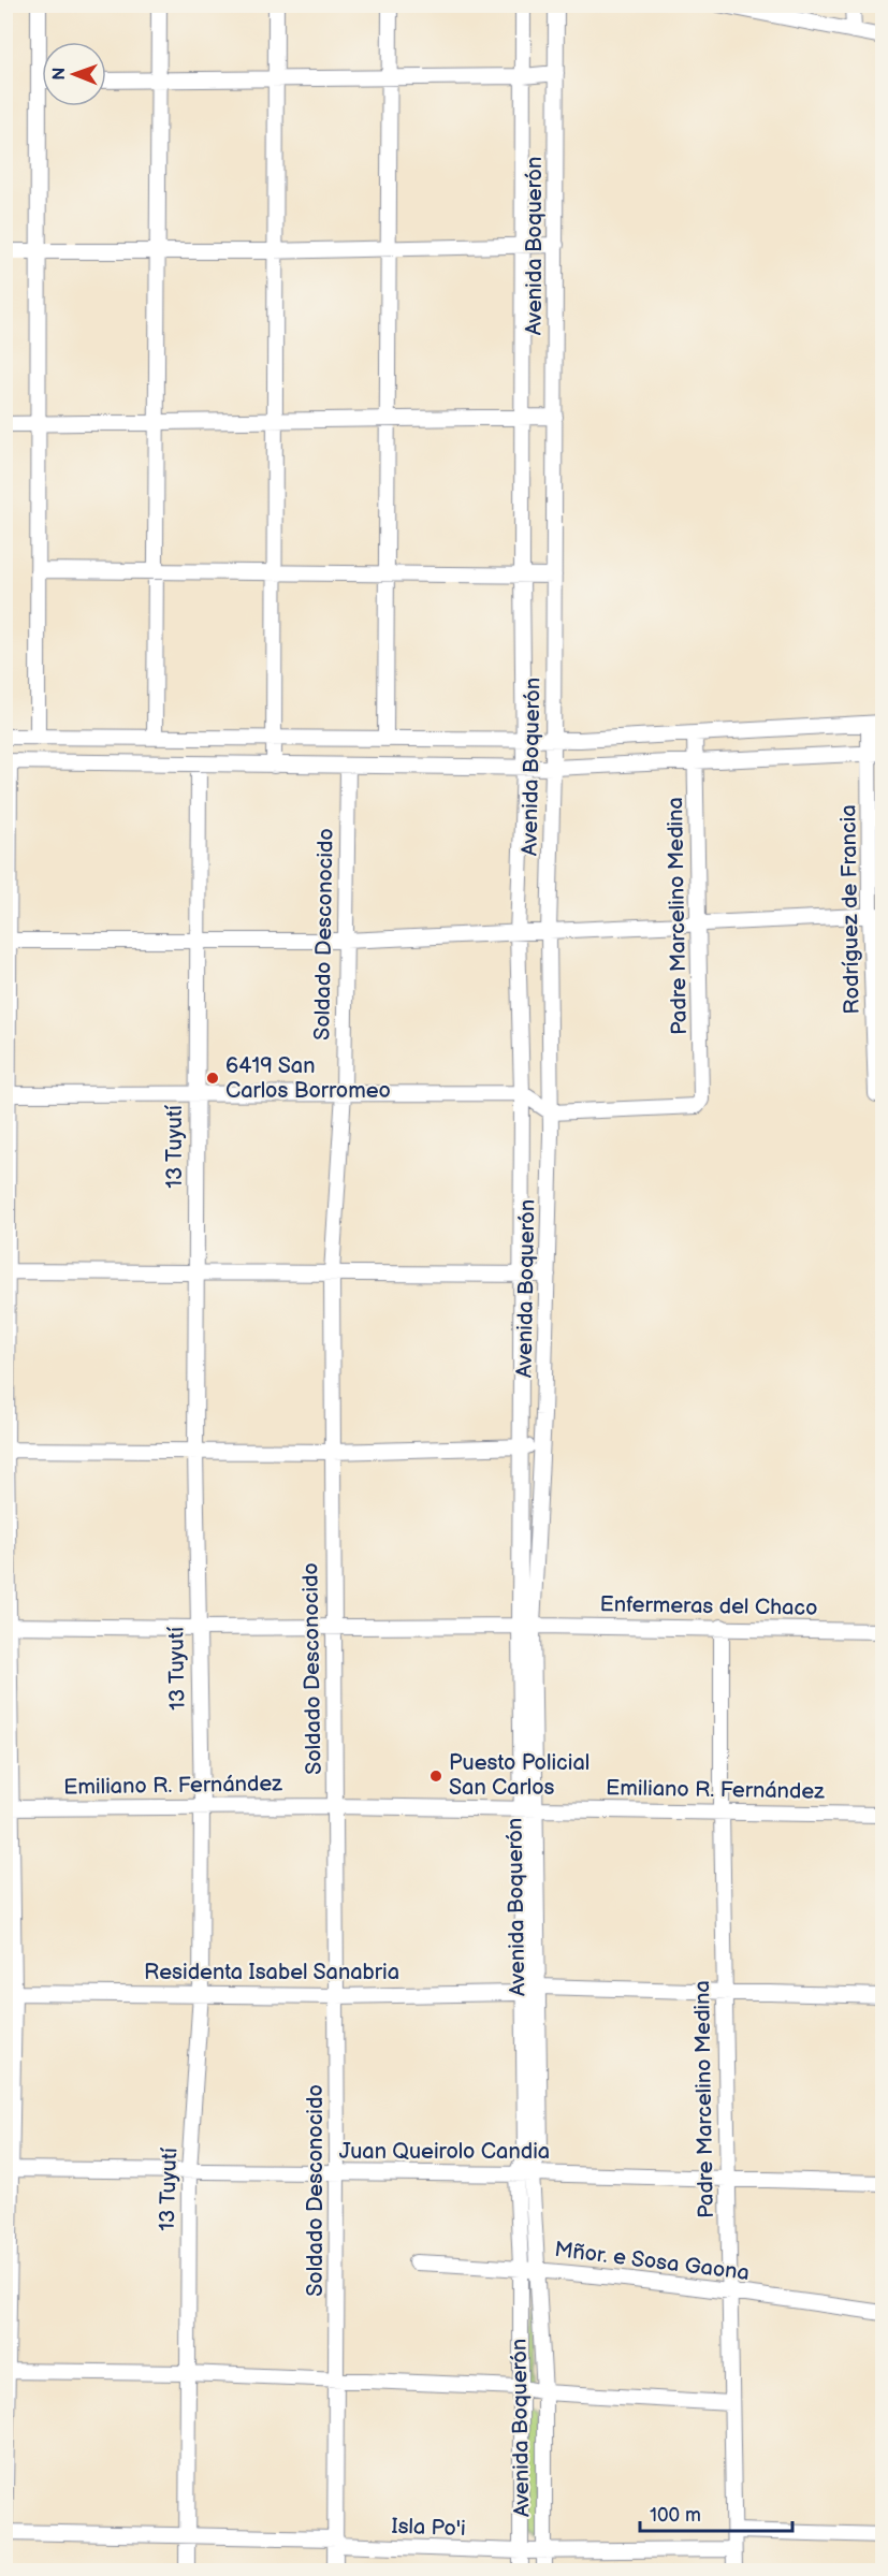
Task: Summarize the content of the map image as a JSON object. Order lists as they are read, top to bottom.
{
  "streets": {
    "street": [
      "Avenida Boquerón",
      "Rodríguez de Francia",
      "Padre Marcelino Medina",
      "Soldado Desconocido",
      "13 Tuyutí",
      "Enfermeras del Chaco",
      "Emiliano R. Fernández",
      "Residenta Isabel Sanabria",
      "Juan Queirolo Candia",
      "Mñor. e Sosa Gaona",
      "Isla Po'i"
    ]
  },
  "crossings": [
    ["Avenida Boquerón", "Padre Marcelino Medina"],
    ["Avenida Boquerón", "Enfermeras del Chaco"],
    ["Avenida Boquerón", "Emiliano R. Fernández"],
    ["Avenida Boquerón", "Residenta Isabel Sanabria"],
    ["Avenida Boquerón", "Juan Queirolo Candia"],
    ["Avenida Boquerón", "Mñor. e Sosa Gaona"],
    ["Avenida Boquerón", "Isla Po'i"],
    ["Padre Marcelino Medina", "Enfermeras del Chaco"],
    ["Padre Marcelino Medina", "Emiliano R. Fernández"],
    ["Padre Marcelino Medina", "Residenta Isabel Sanabria"],
    ["Padre Marcelino Medina", "Juan Queirolo Candia"],
    ["Padre Marcelino Medina", "Mñor. e Sosa Gaona"],
    ["Padre Marcelino Medina", "Isla Po'i"],
    ["Soldado Desconocido", "Enfermeras del Chaco"],
    ["Soldado Desconocido", "Emiliano R. Fernández"],
    ["Soldado Desconocido", "Residenta Isabel Sanabria"],
    ["Soldado Desconocido", "Juan Queirolo Candia"],
    ["Soldado Desconocido", "Isla Po'i"],
    ["13 Tuyutí", "Enfermeras del Chaco"],
    ["13 Tuyutí", "Emiliano R. Fernández"],
    ["13 Tuyutí", "Residenta Isabel Sanabria"],
    ["13 Tuyutí", "Juan Queirolo Candia"],
    ["13 Tuyutí", "Isla Po'i"]
  ],
  "places": ["6419 San Carlos Borromeo", "Puesto Policial San Carlos"],
  "scale_bar": "100 m",
  "north": "left"
}
